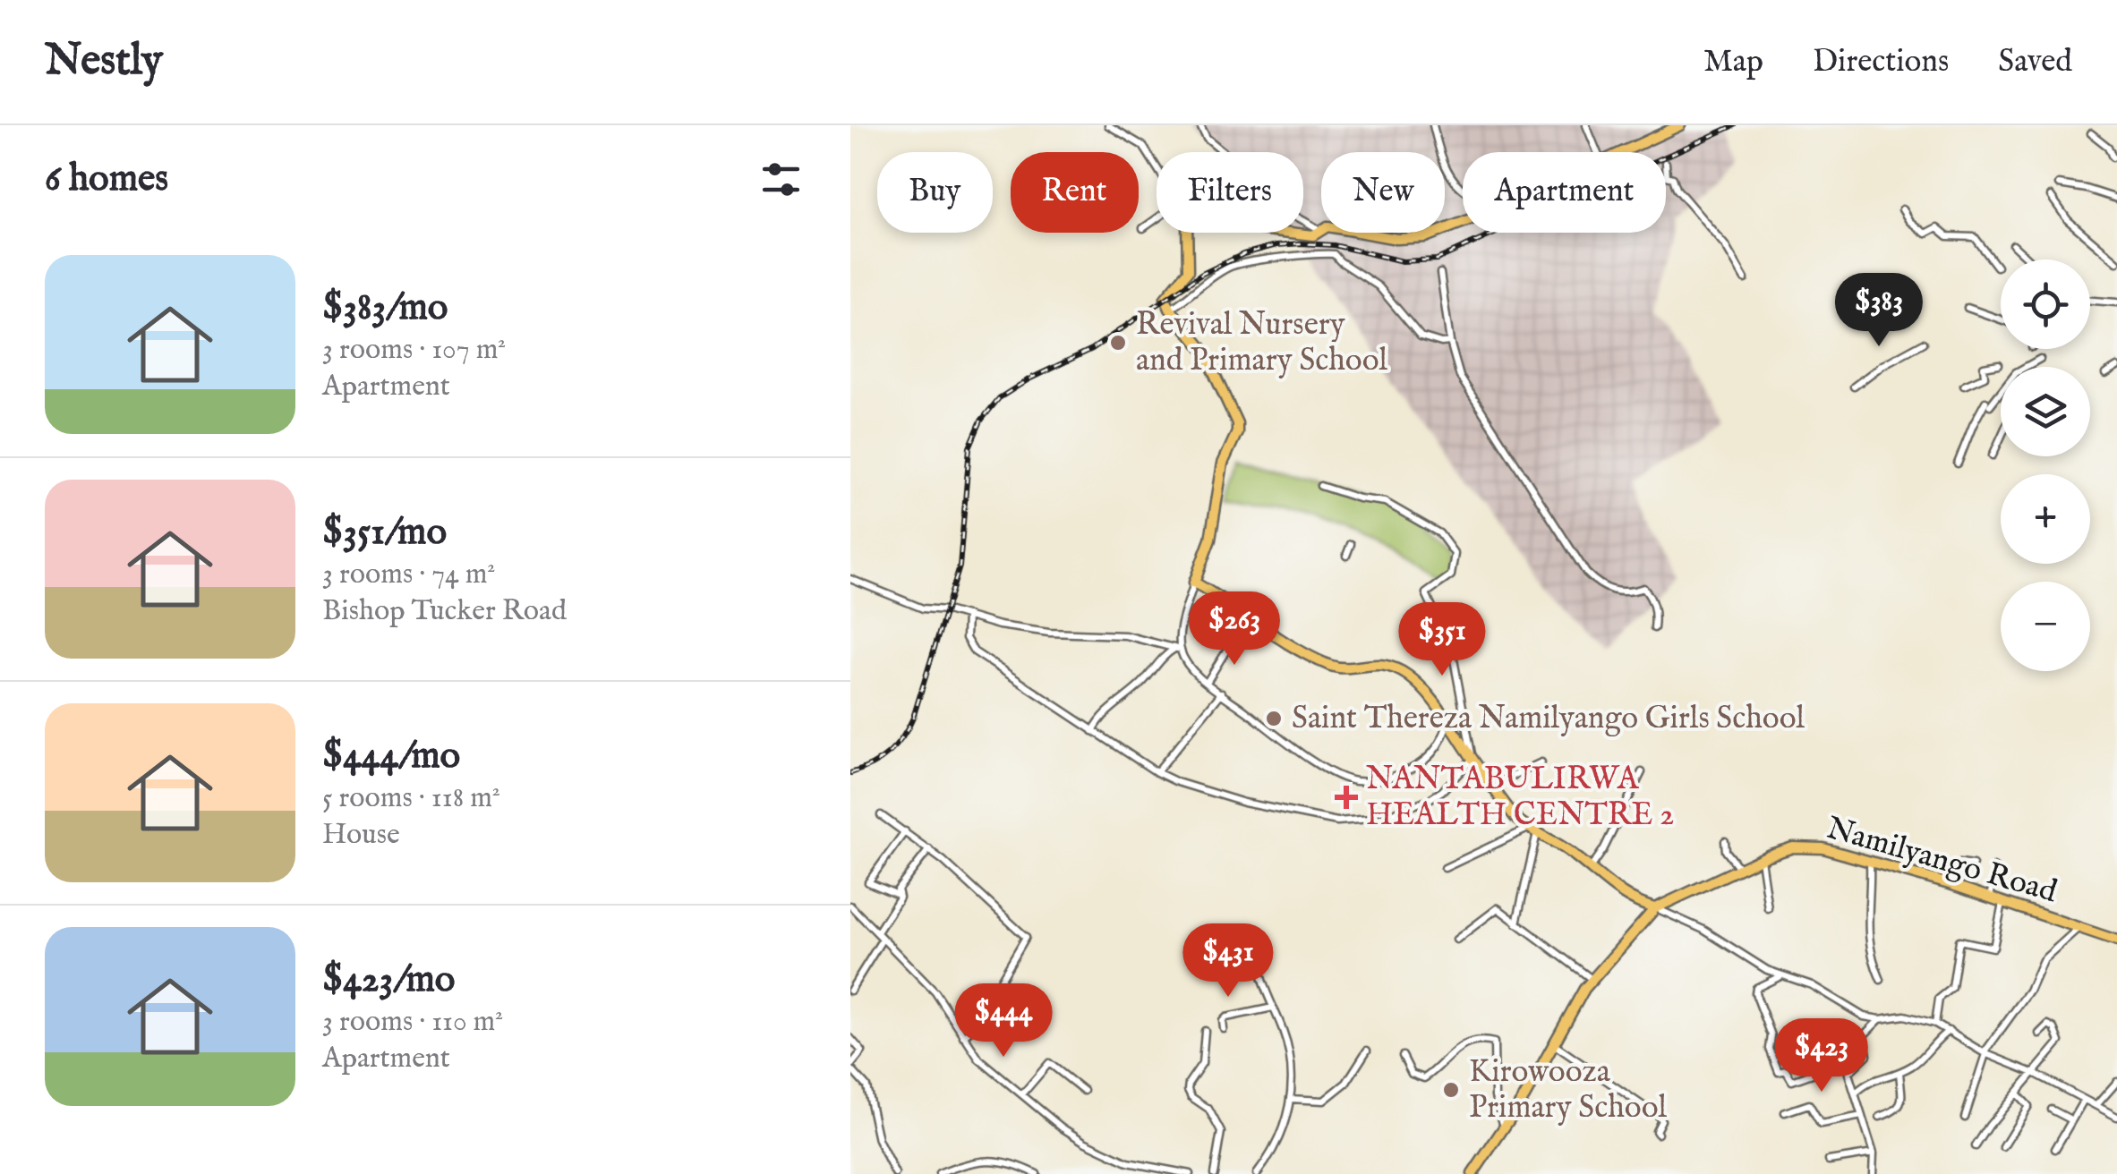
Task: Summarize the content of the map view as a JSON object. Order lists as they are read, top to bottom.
{
  "streets": {
    "main road": ["Namilyango Road"]
  },
  "places": {
    "other": ["Revival Nursery and Primary School", "Saint Thereza Namilyango Girls School", "Kirowooza Primary School"],
    "health": ["NANTABULIRWA HEALTH CENTRE 2"]
  },
  "page": {
    "header": "Nestly",
    "nav": ["Map", "Directions", "Saved"],
    "heading": "6 homes",
    "chip": [
      "Buy",
      "Rent",
      "Filters",
      "New",
      "Apartment"
    ],
    "list": [
      {
        "name": "$383/mo",
        "note": "3 rooms · 107 m² · Apartment"
      },
      {
        "name": "$351/mo",
        "note": "3 rooms · 74 m² · Bishop Tucker Road"
      },
      {
        "name": "$444/mo",
        "note": "5 rooms · 118 m² · House"
      },
      {
        "name": "$423/mo",
        "note": "3 rooms · 110 m² · Apartment"
      }
    ],
    "map_buttons": ["+", "−"],
    "price": [
      "$383",
      "$263",
      "$351",
      "$431",
      "$444",
      "$423"
    ]
  }
}
